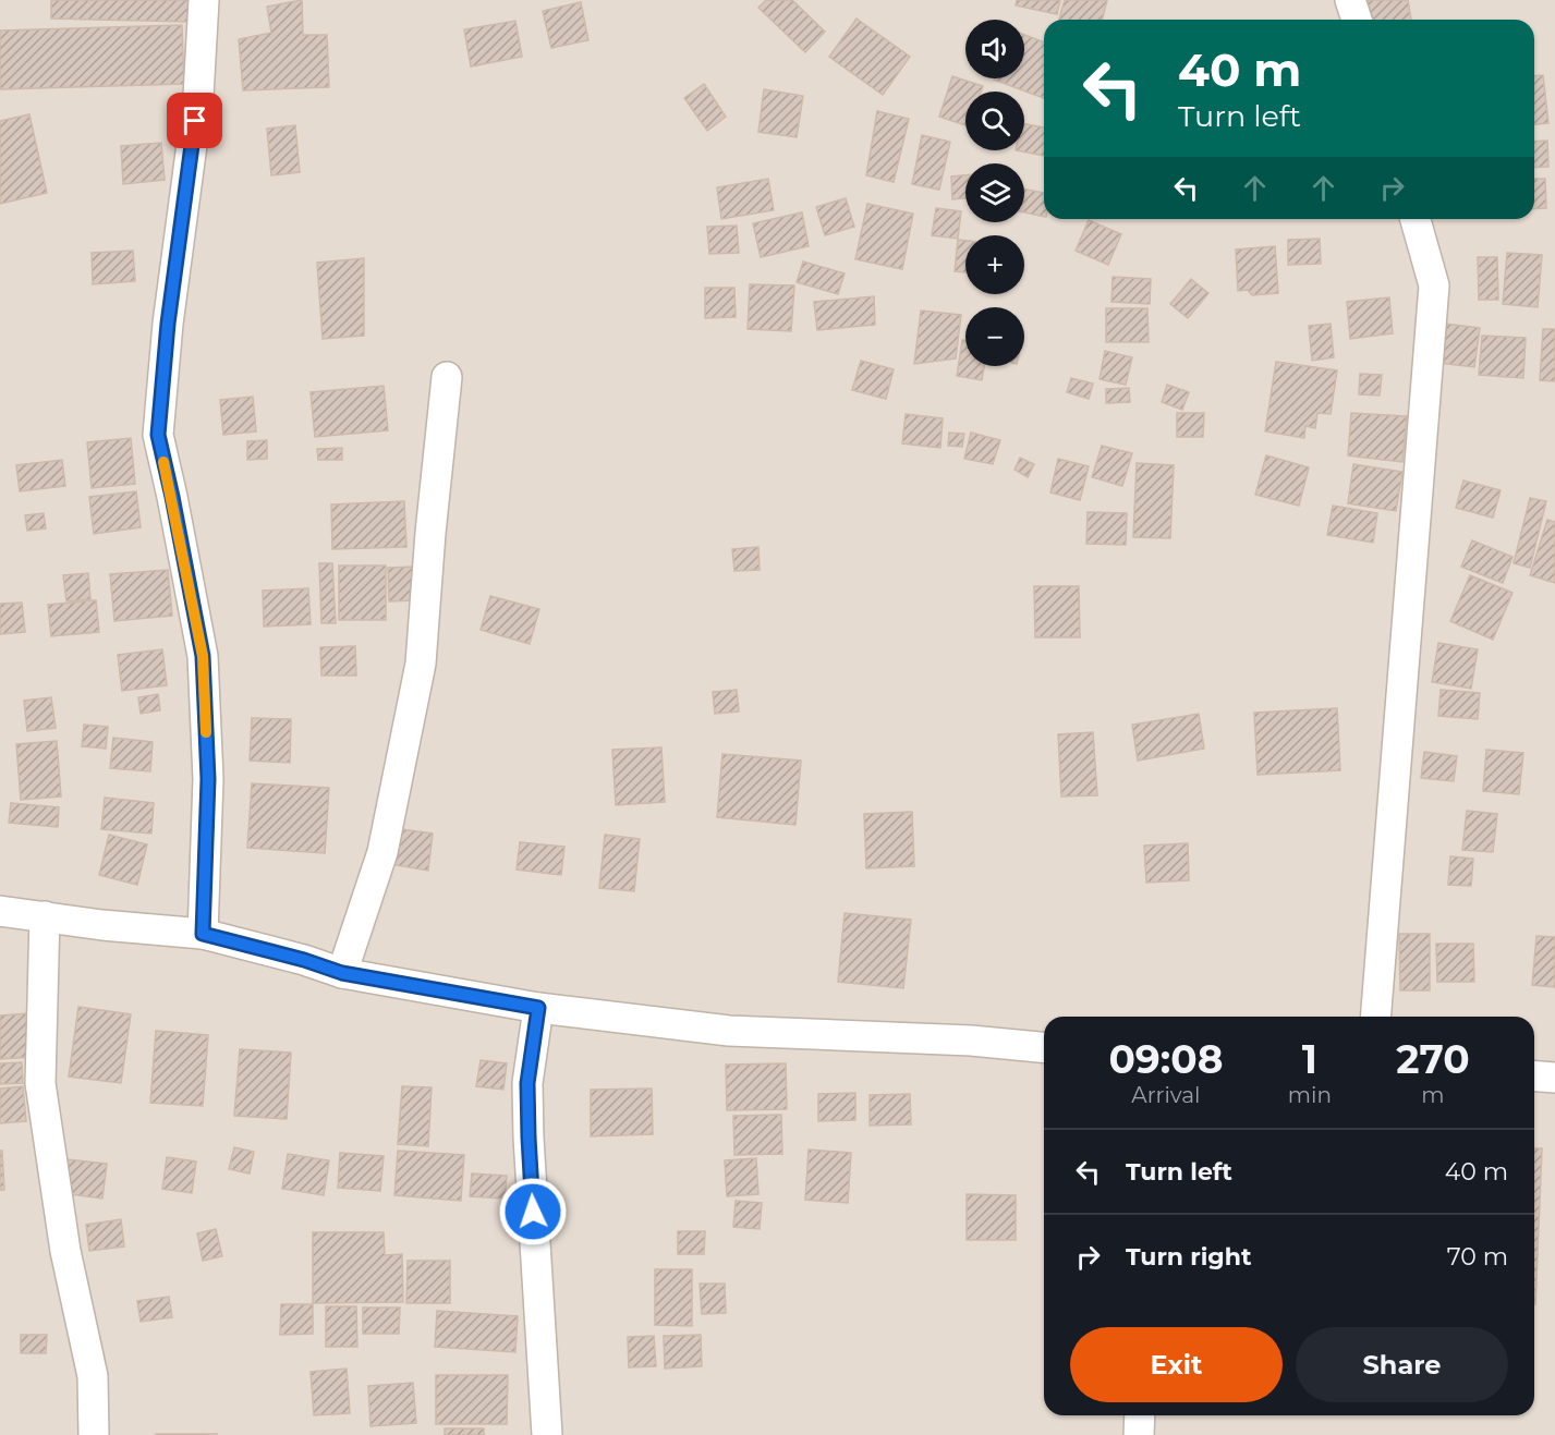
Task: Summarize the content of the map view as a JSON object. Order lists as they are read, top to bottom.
{
  "page": {
    "map_buttons": ["+", "−"],
    "turn": ["40 m", "Turn left"],
    "eta": [
      "09:08",
      "Arrival",
      "1",
      "min",
      "270",
      "m"
    ],
    "list": [
      {
        "name": "Turn left",
        "value": "40 m"
      },
      {
        "name": "Turn right",
        "value": "70 m"
      }
    ],
    "buttons": ["Exit", "Share"]
  }
}
